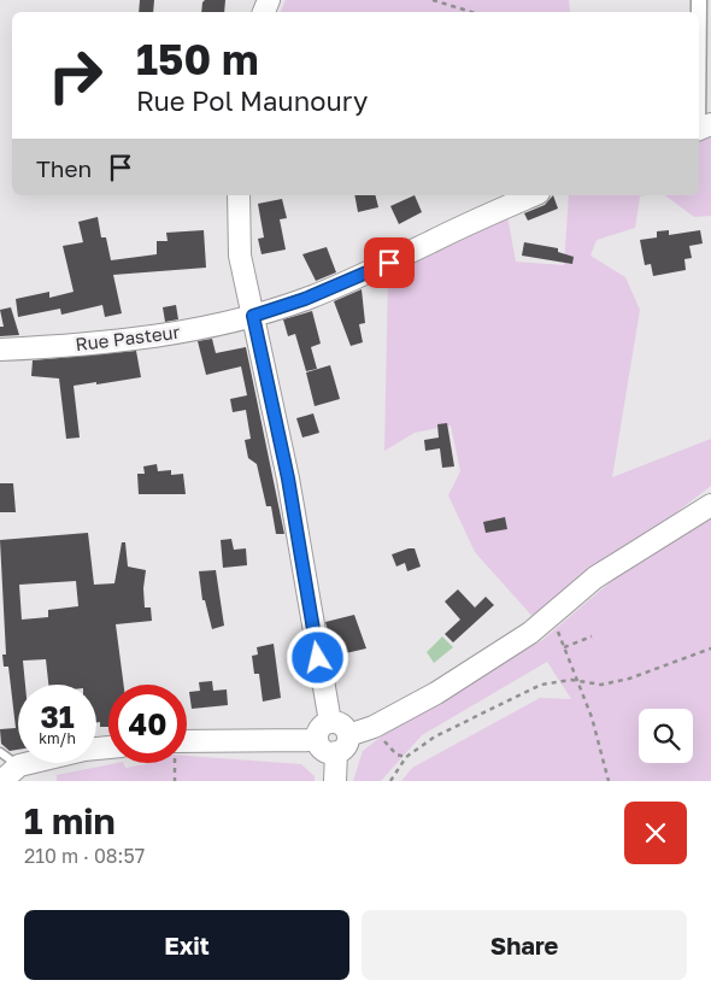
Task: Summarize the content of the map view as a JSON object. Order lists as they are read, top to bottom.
{
  "streets": {
    "street": ["Rue Pasteur"]
  },
  "page": {
    "turn": ["150 m", "Rue Pol Maunoury"],
    "then": "Then",
    "speed": "31 km/h",
    "limit": "40",
    "heading": ["1 min", "210 m · 08:57"],
    "buttons": ["Exit", "Share"]
  }
}
